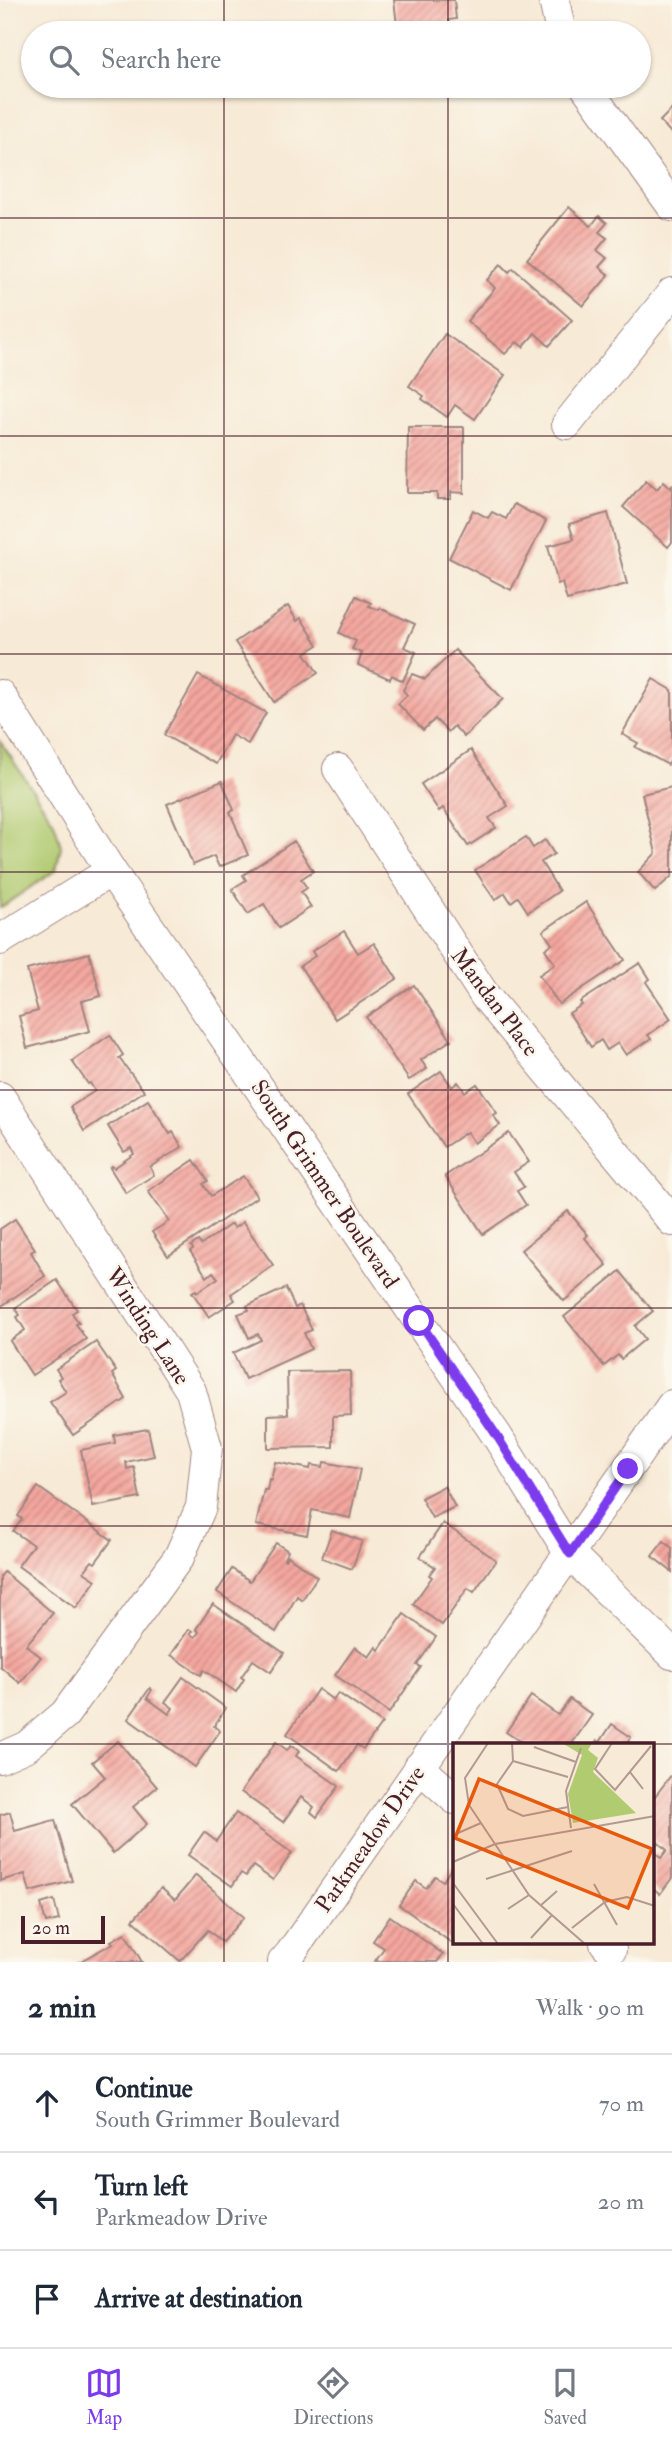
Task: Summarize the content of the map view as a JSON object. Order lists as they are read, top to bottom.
{
  "streets": {
    "street": [
      "Mandan Place",
      "South Grimmer Boulevard",
      "Winding Lane",
      "Parkmeadow Drive"
    ]
  },
  "crossings": [
    ["South Grimmer Boulevard", "Parkmeadow Drive"]
  ],
  "scale_bar": "20 m",
  "page": {
    "search": "Search here",
    "scale": "20 m",
    "heading": ["2 min", "Walk · 90 m"],
    "list": [
      ["Continue", "South Grimmer Boulevard", "70 m"],
      ["Turn left", "Parkmeadow Drive", "20 m"],
      "Arrive at destination"
    ],
    "nav": ["Map", "Directions", "Saved"]
  }
}
